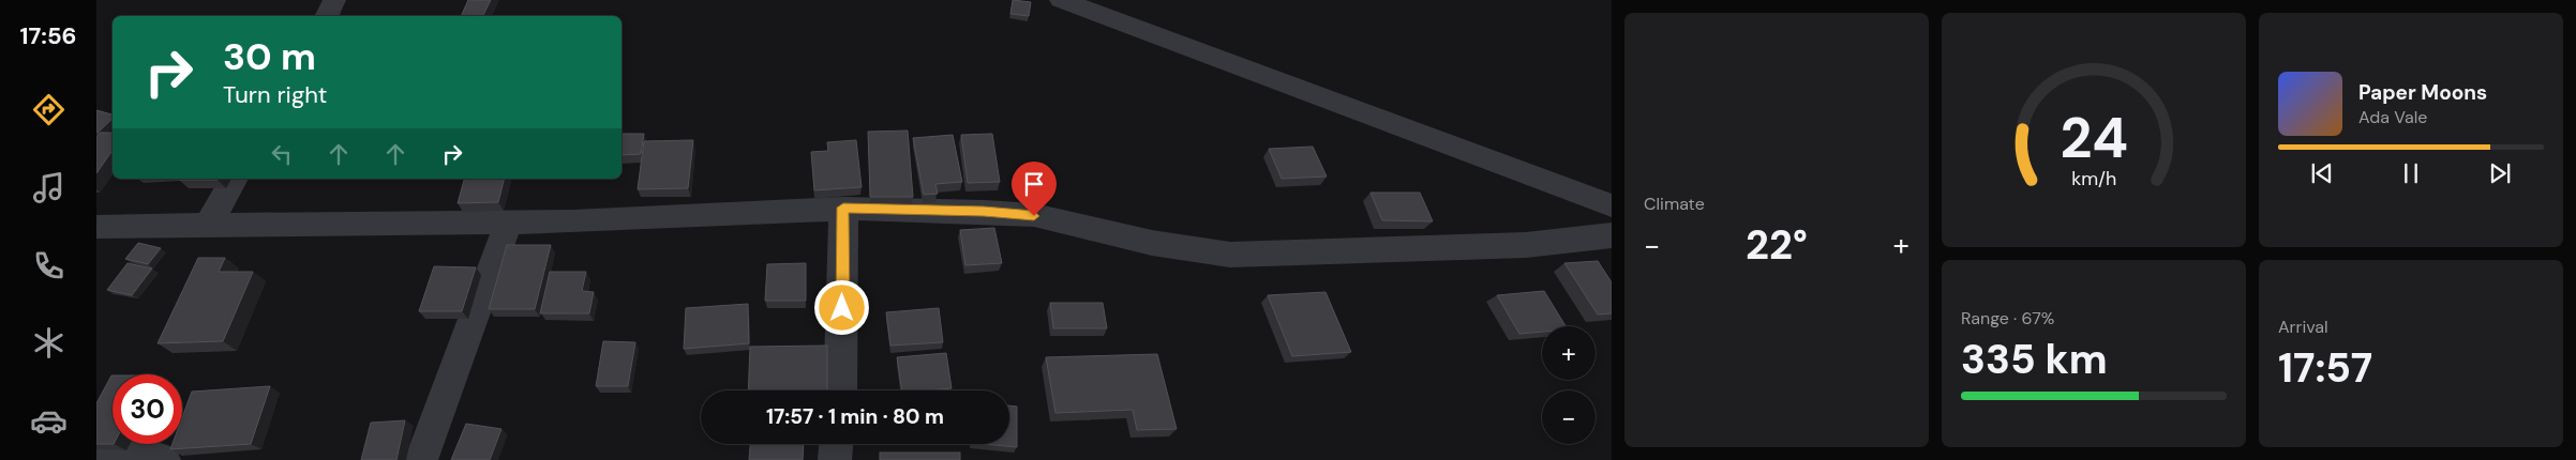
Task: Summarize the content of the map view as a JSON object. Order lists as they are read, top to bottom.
{
  "page": {
    "tabs": "17:56",
    "tile": [
      "Climate",
      ["Range · 67%", "335 km"],
      ["Arrival", "17:57"]
    ],
    "turn": ["30 m", "Turn right"],
    "song": ["Paper Moons", "Ada Vale"],
    "heat": ["−", "22°", "+"],
    "map_buttons": ["+", "−"],
    "limit": "30",
    "trip": "17:57 · 1 min · 80 m",
    "gauge": ["24", "km/h"]
  }
}
